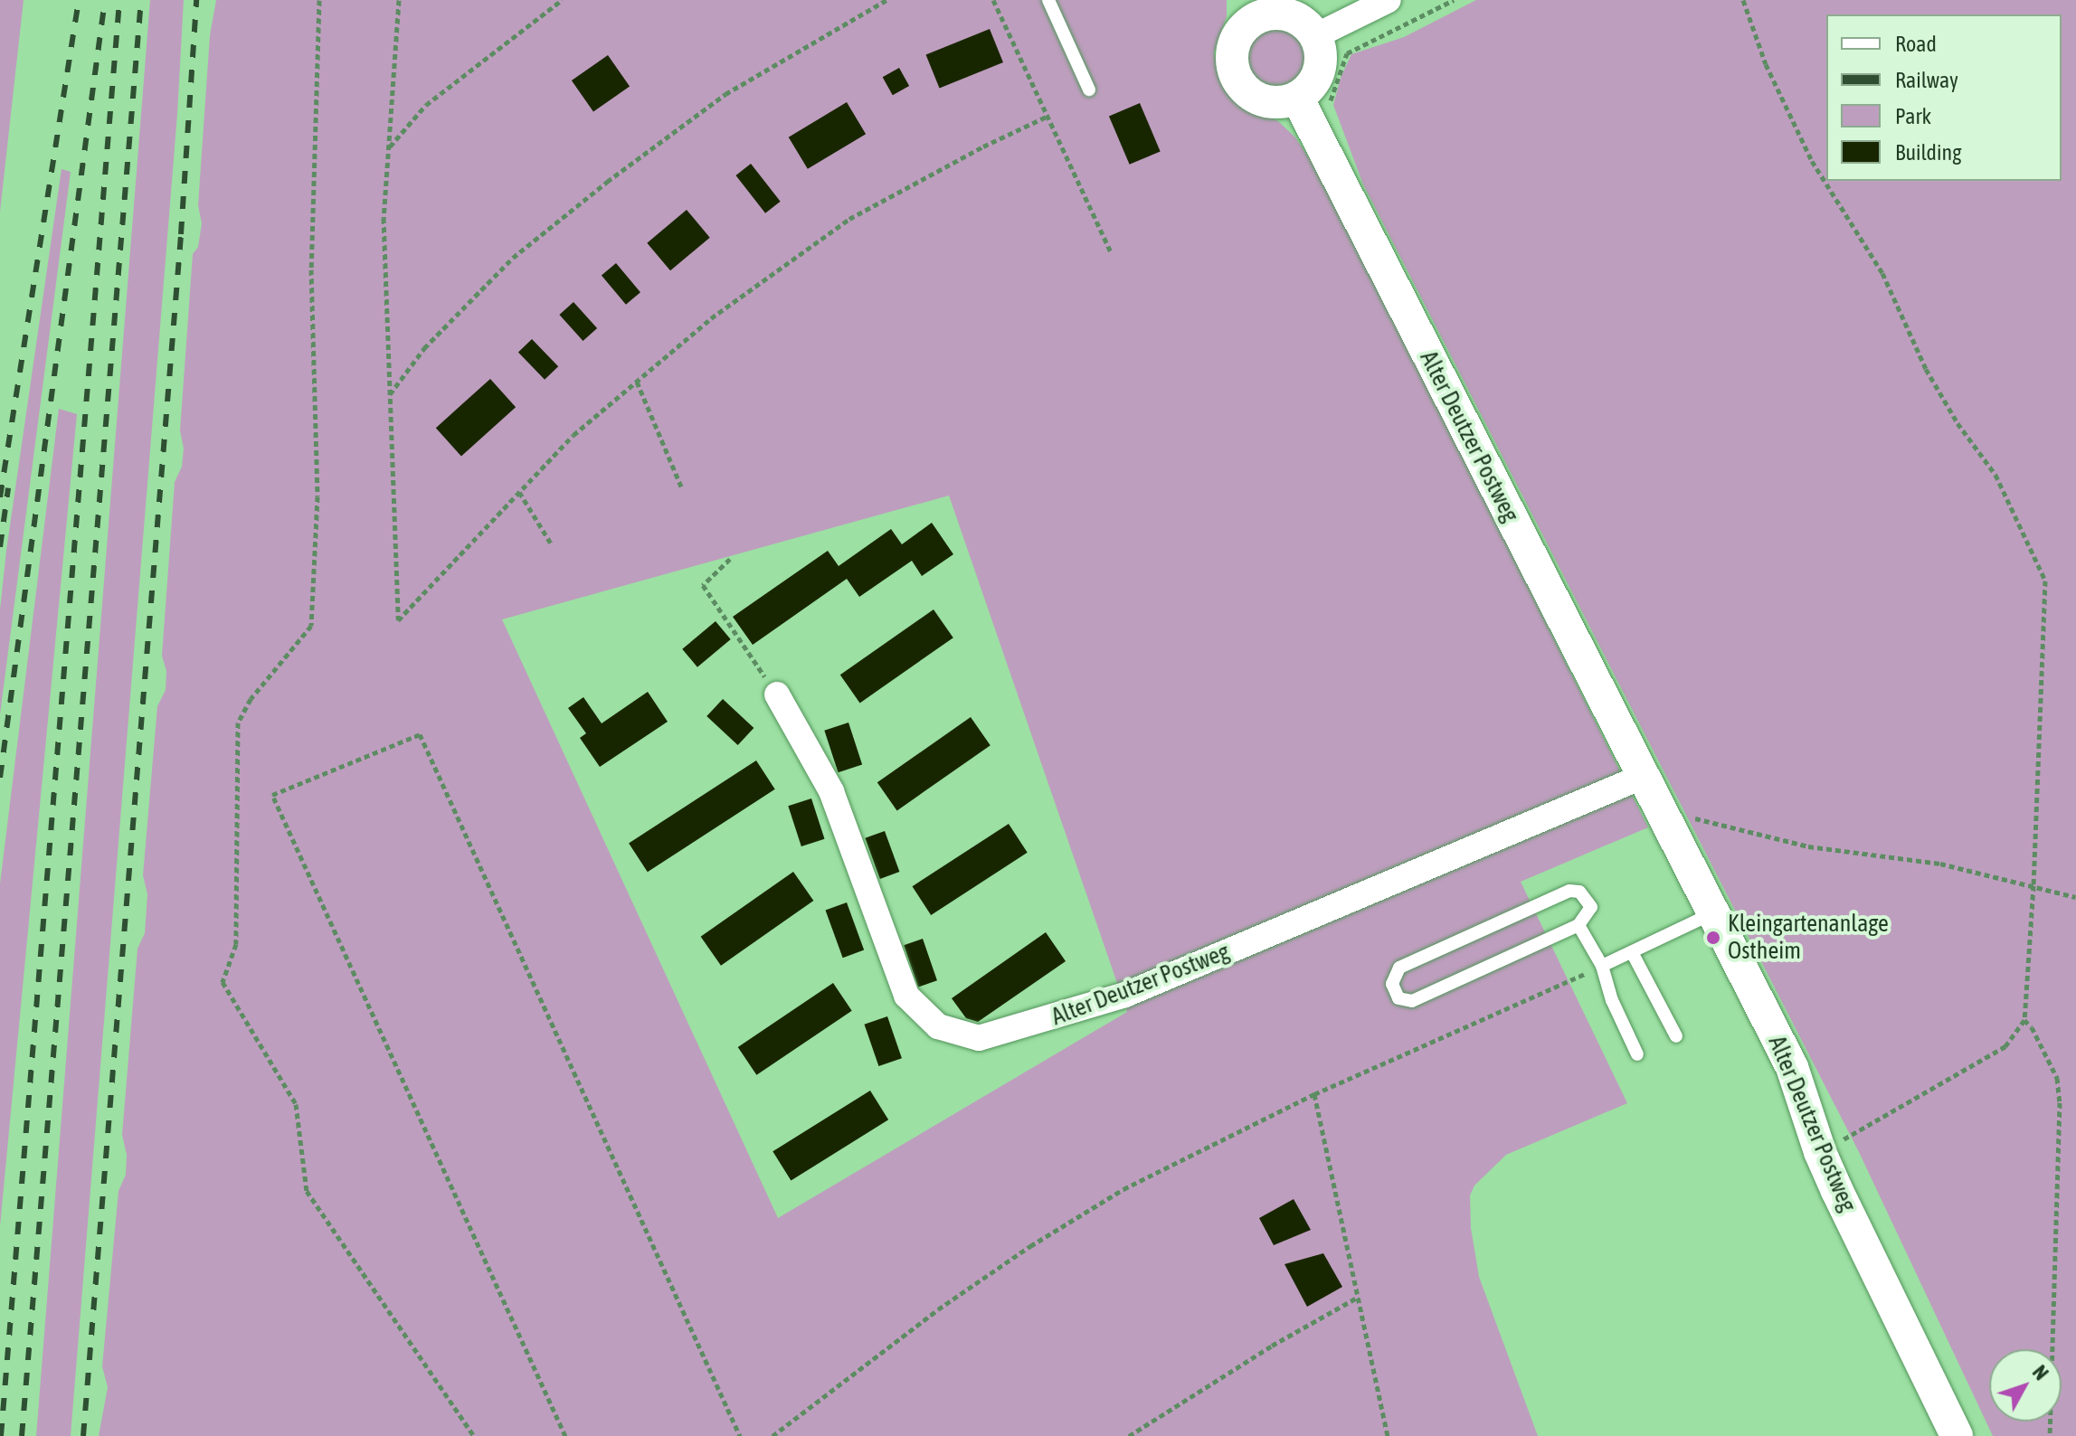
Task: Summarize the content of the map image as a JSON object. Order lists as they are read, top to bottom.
{
  "streets": {
    "street": ["Alter Deutzer Postweg"]
  },
  "places": ["Kleingartenanlage Ostheim"],
  "legend": [
    "Road",
    "Railway",
    "Park",
    "Building"
  ],
  "north": "top right"
}
